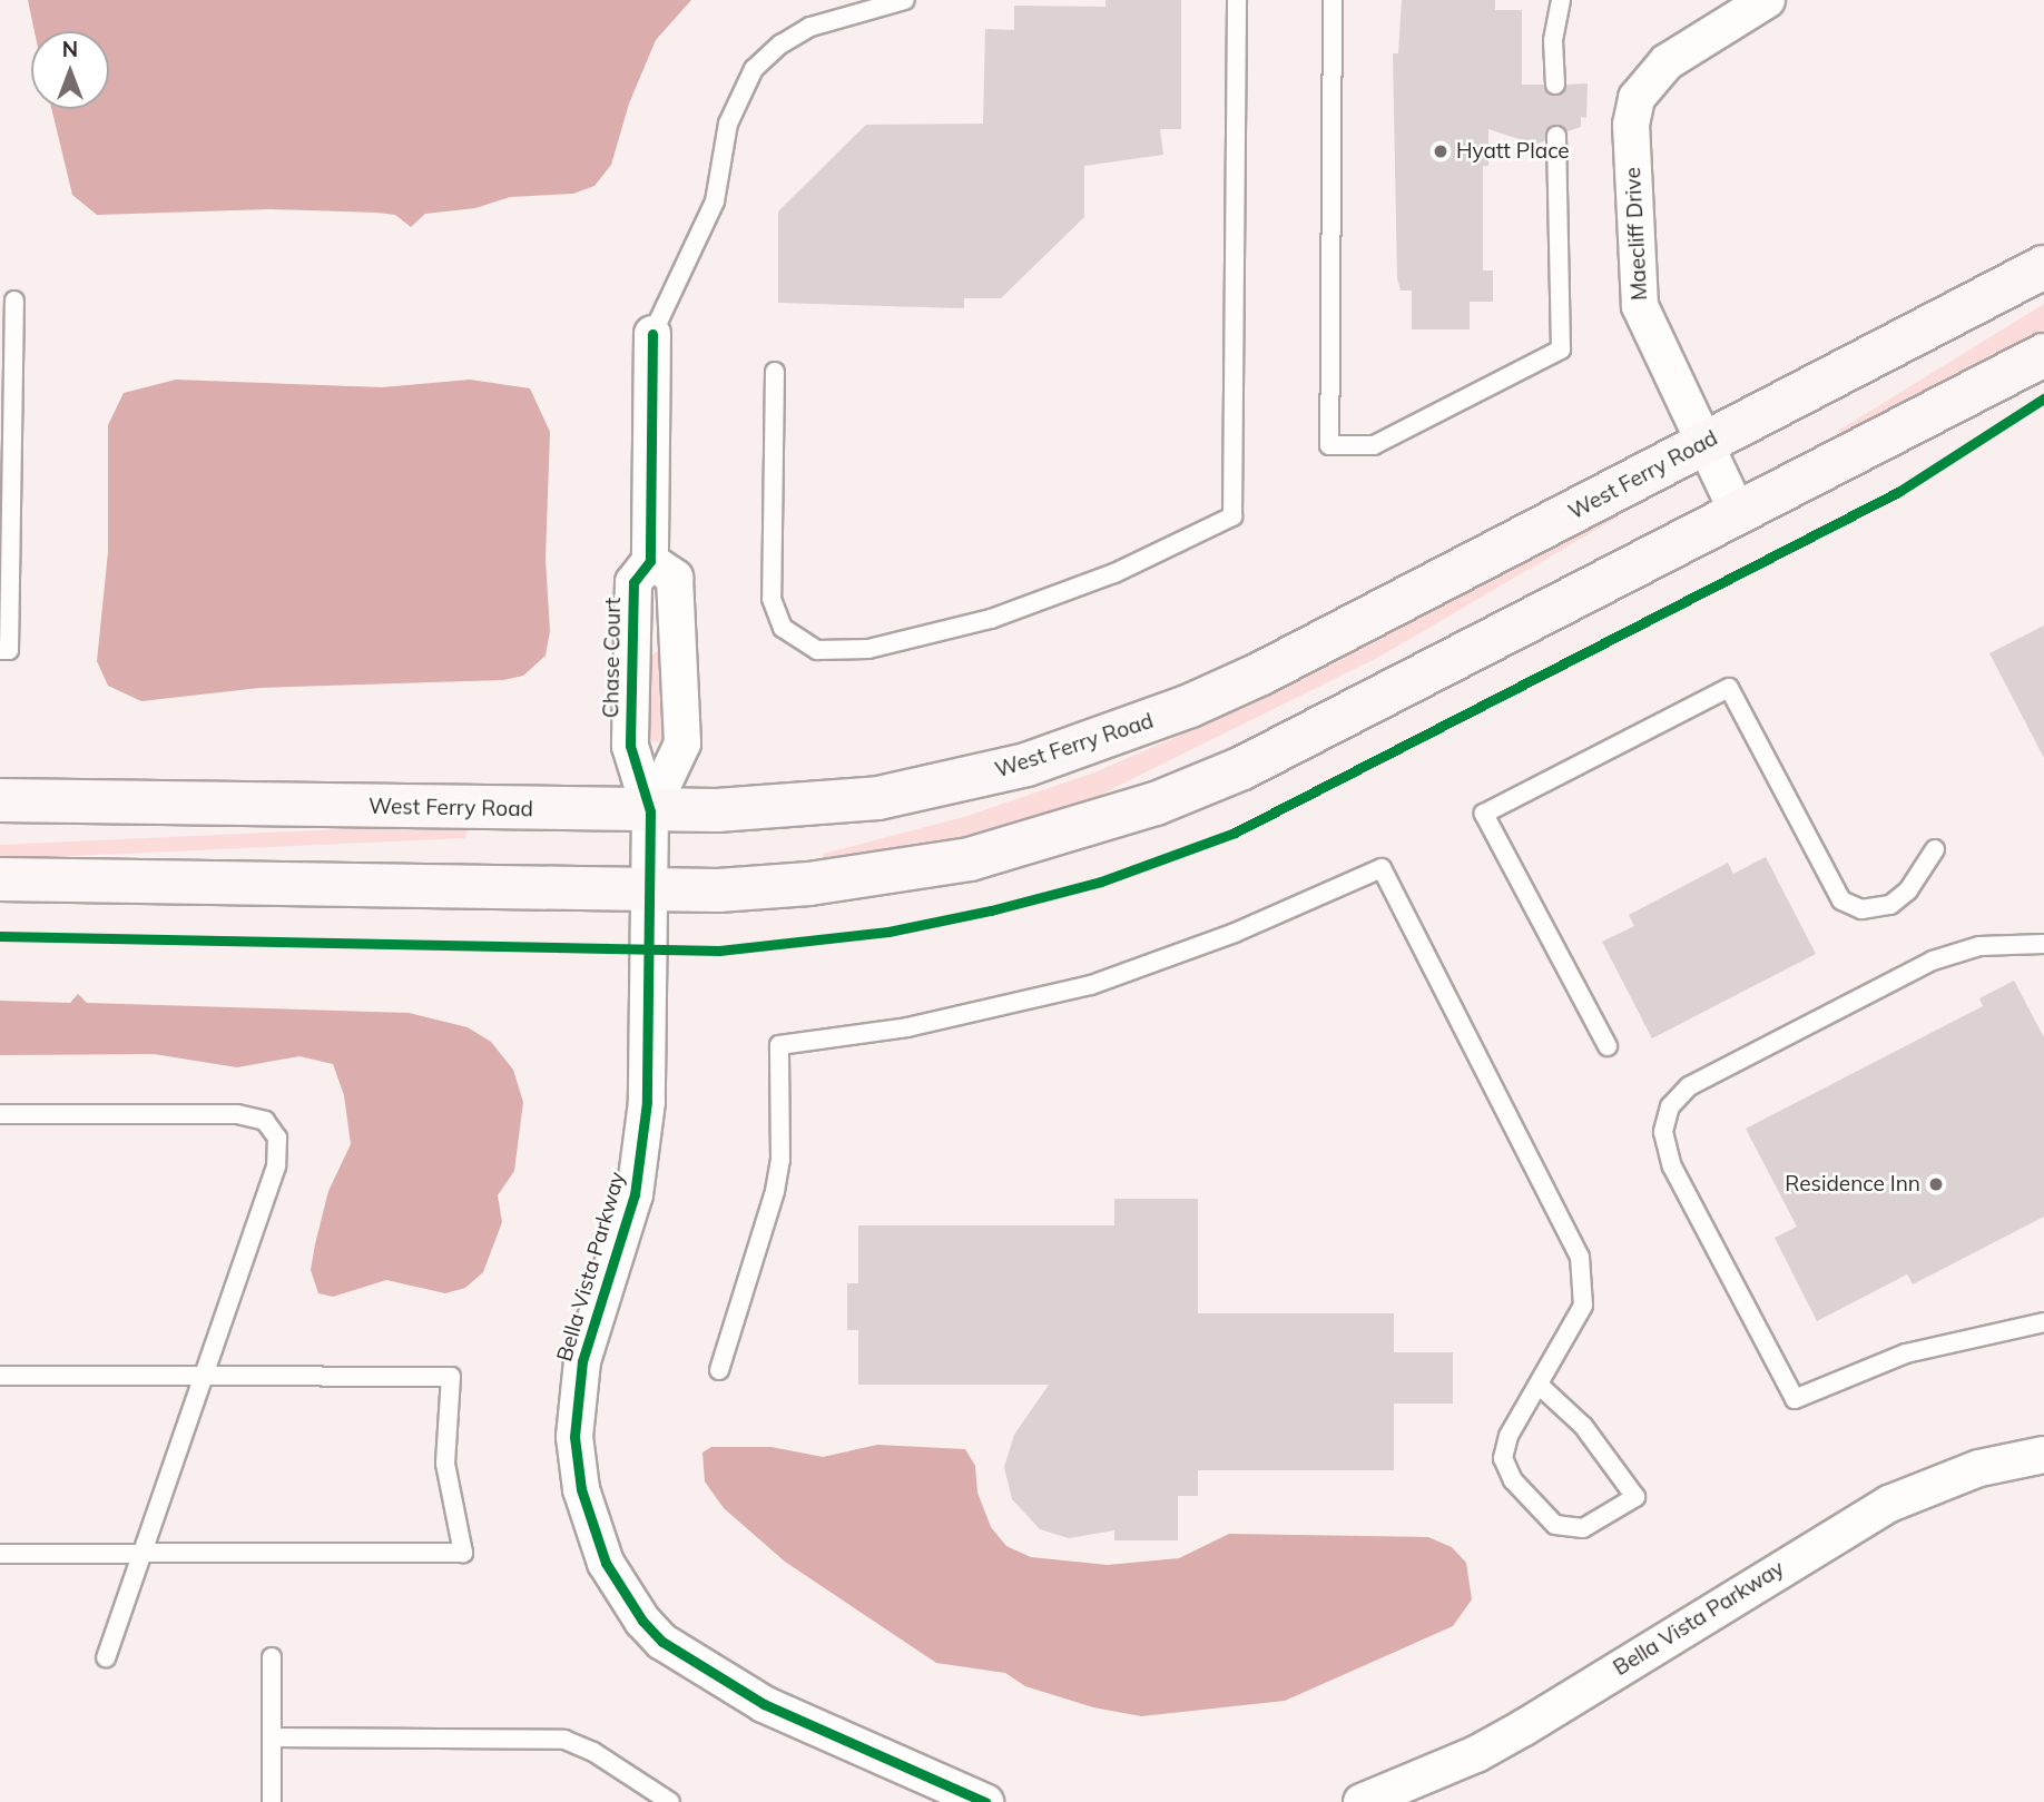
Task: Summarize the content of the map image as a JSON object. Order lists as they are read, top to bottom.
{
  "streets": {
    "main road": ["West Ferry Road"],
    "street": ["Maecliff Drive", "Chase Court", "Bella Vista Parkway"]
  },
  "crossings": [
    ["Maecliff Drive", "West Ferry Road"],
    ["West Ferry Road", "Chase Court"],
    ["Chase Court", "Bella Vista Parkway"]
  ],
  "places": ["Hyatt Place", "Residence Inn"],
  "north": "top"
}
